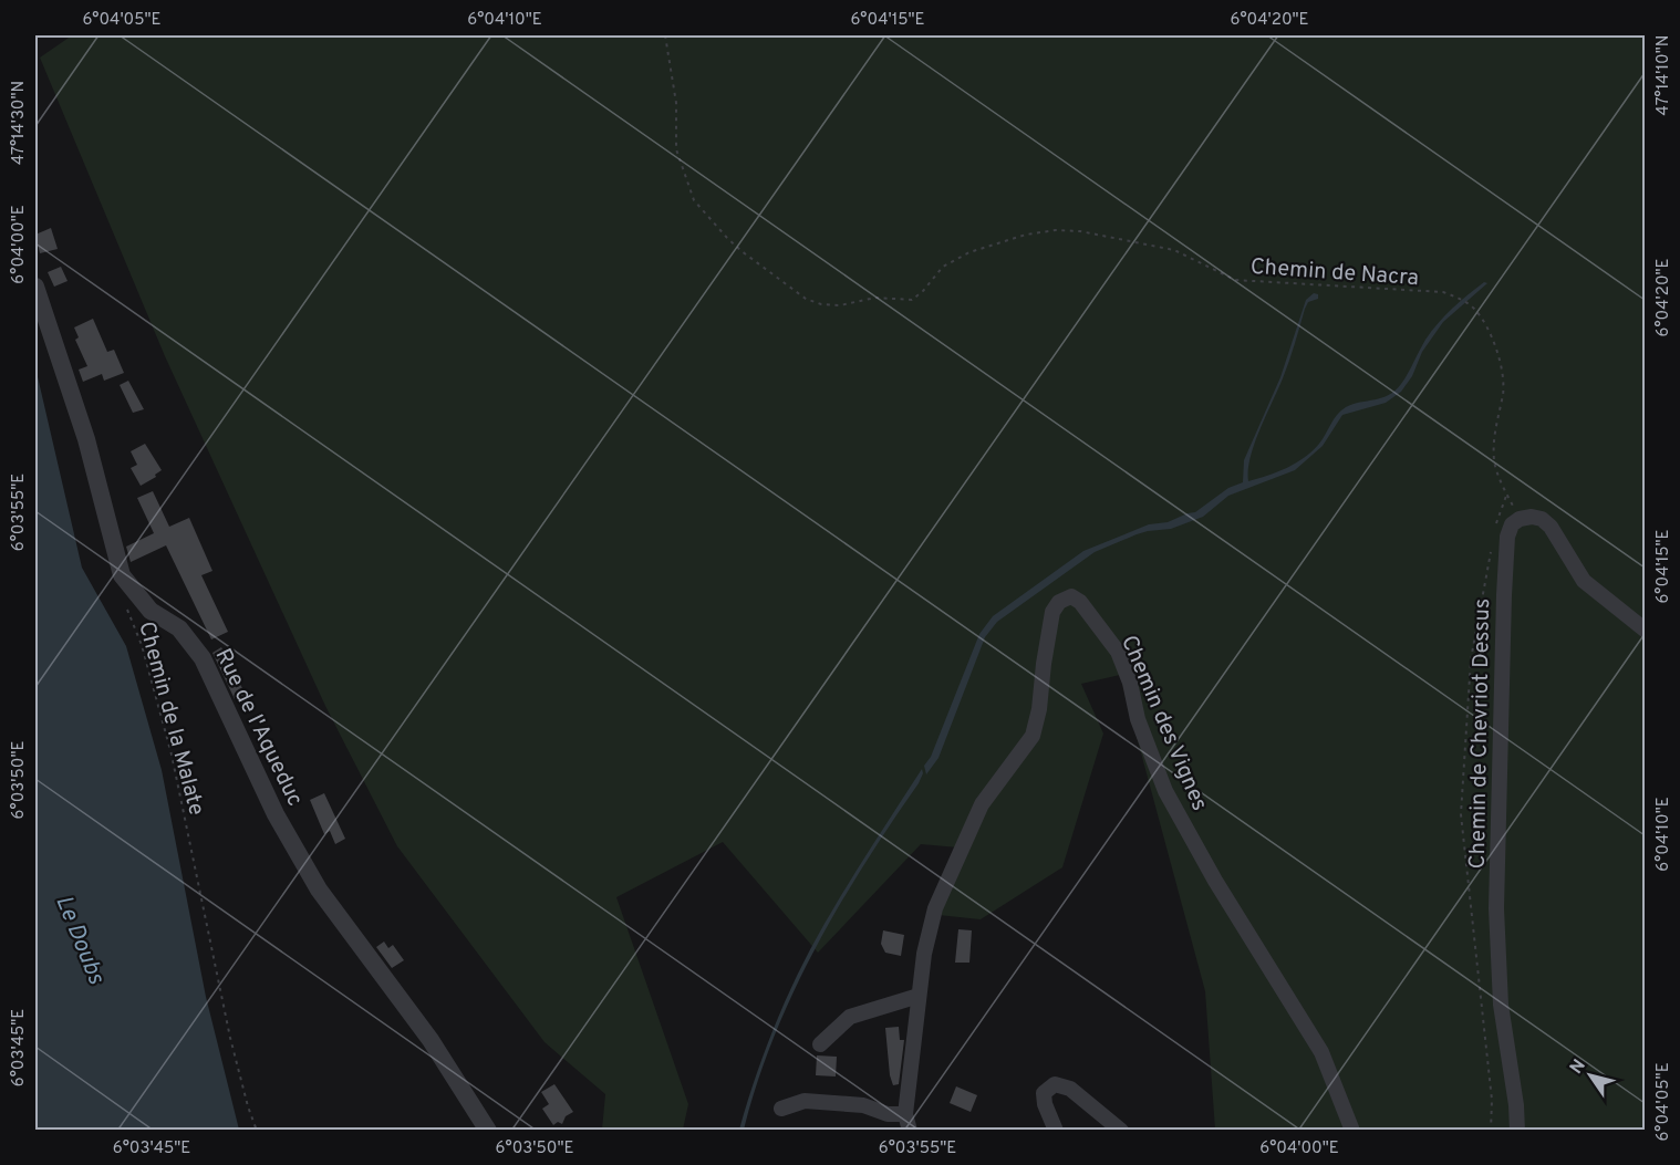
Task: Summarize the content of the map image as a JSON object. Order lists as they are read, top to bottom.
{
  "streets": {
    "street": ["Chemin des Vignes", "Rue de l'Aqueduc", "Chemin de Chevriot Dessus"],
    "path": ["Chemin de Nacra", "Chemin de la Malate"]
  },
  "water": ["Le Doubs"],
  "north": "top left",
  "coordinates": [
    "6°04'05\"E",
    "6°04'10\"E",
    "6°04'15\"E",
    "6°04'20\"E",
    "47°14'10\"N",
    "47°14'30\"N",
    "6°04'00\"E",
    "6°03'55\"E",
    "6°03'50\"E",
    "6°03'45\"E"
  ]
}
